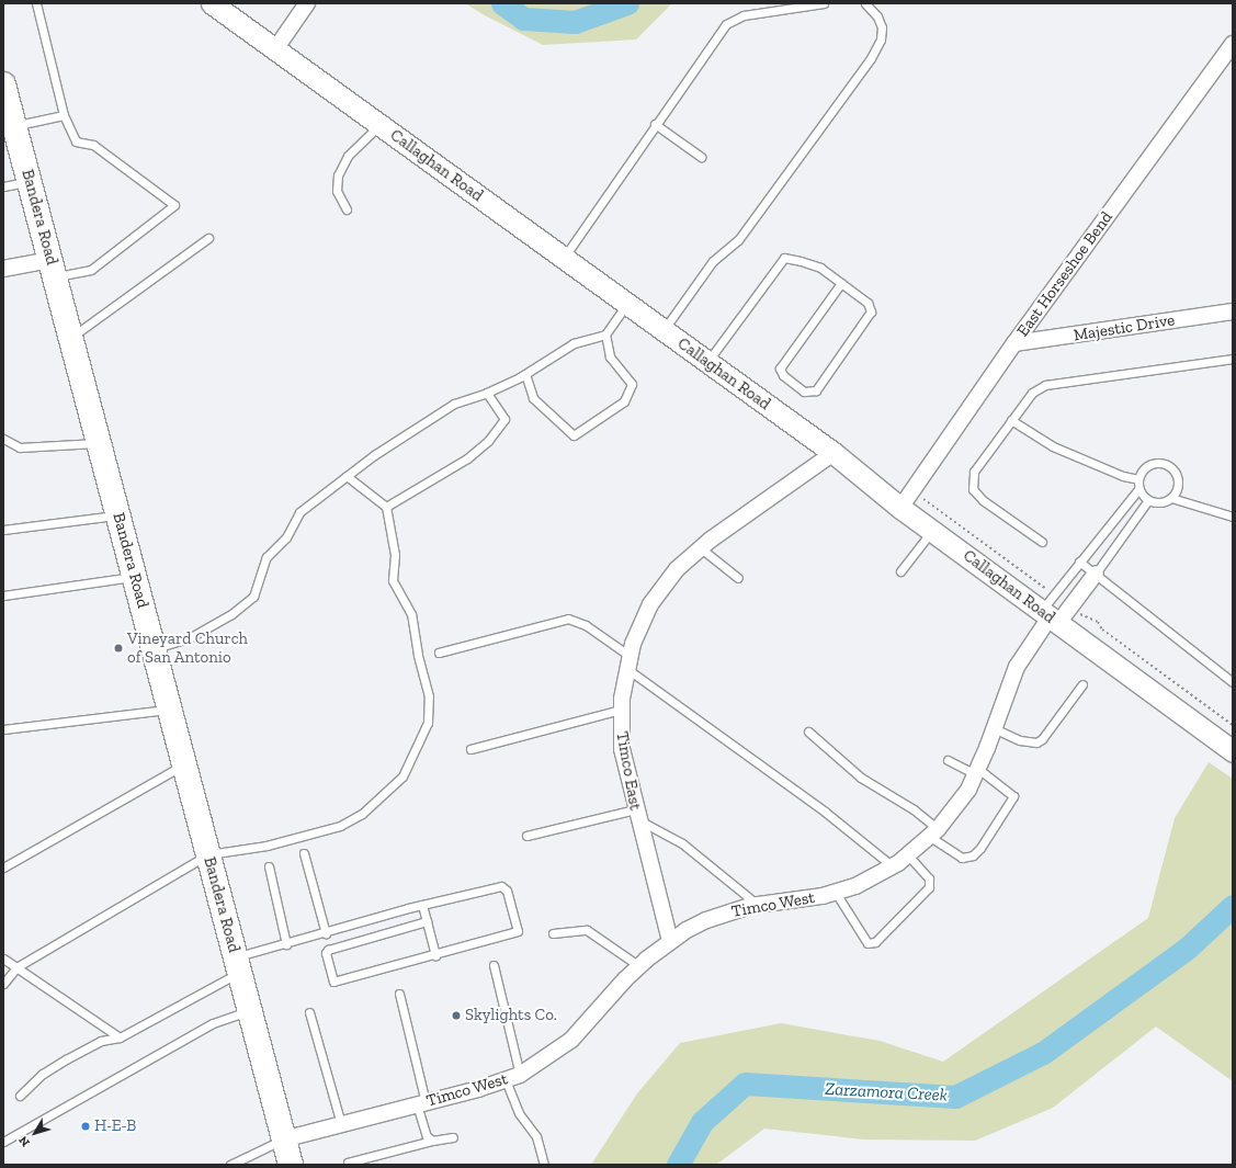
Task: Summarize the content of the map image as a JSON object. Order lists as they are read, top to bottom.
{
  "streets": {
    "main road": ["Callaghan Road", "Bandera Road"],
    "street": [
      "East Horseshoe Bend",
      "Majestic Drive",
      "Timco East",
      "Timco West"
    ]
  },
  "crossings": [
    ["Callaghan Road", "East Horseshoe Bend"],
    ["Callaghan Road", "Timco East"],
    ["Callaghan Road", "Timco West"],
    ["Bandera Road", "Timco West"],
    ["East Horseshoe Bend", "Majestic Drive"],
    ["Timco East", "Timco West"]
  ],
  "water": ["Zarzamora Creek"],
  "places": ["Vineyard Church of San Antonio", "Skylights Co.", "H-E-B"],
  "north": "bottom left"
}
